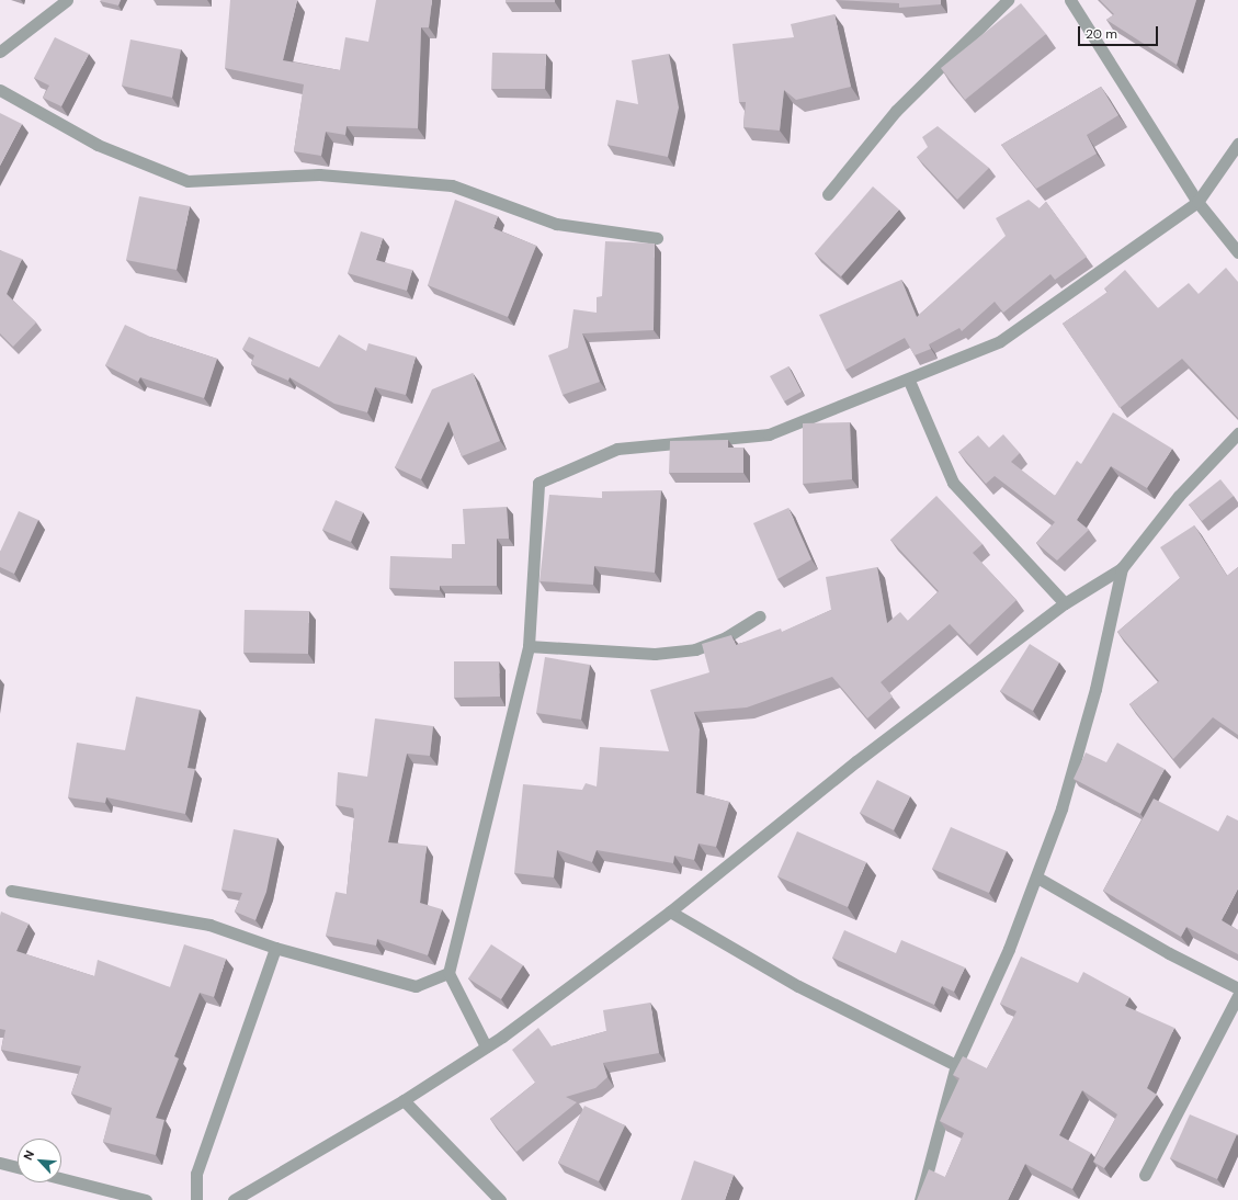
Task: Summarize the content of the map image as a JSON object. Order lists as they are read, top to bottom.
{
  "scale_bar": "20 m",
  "north": "top left"
}
